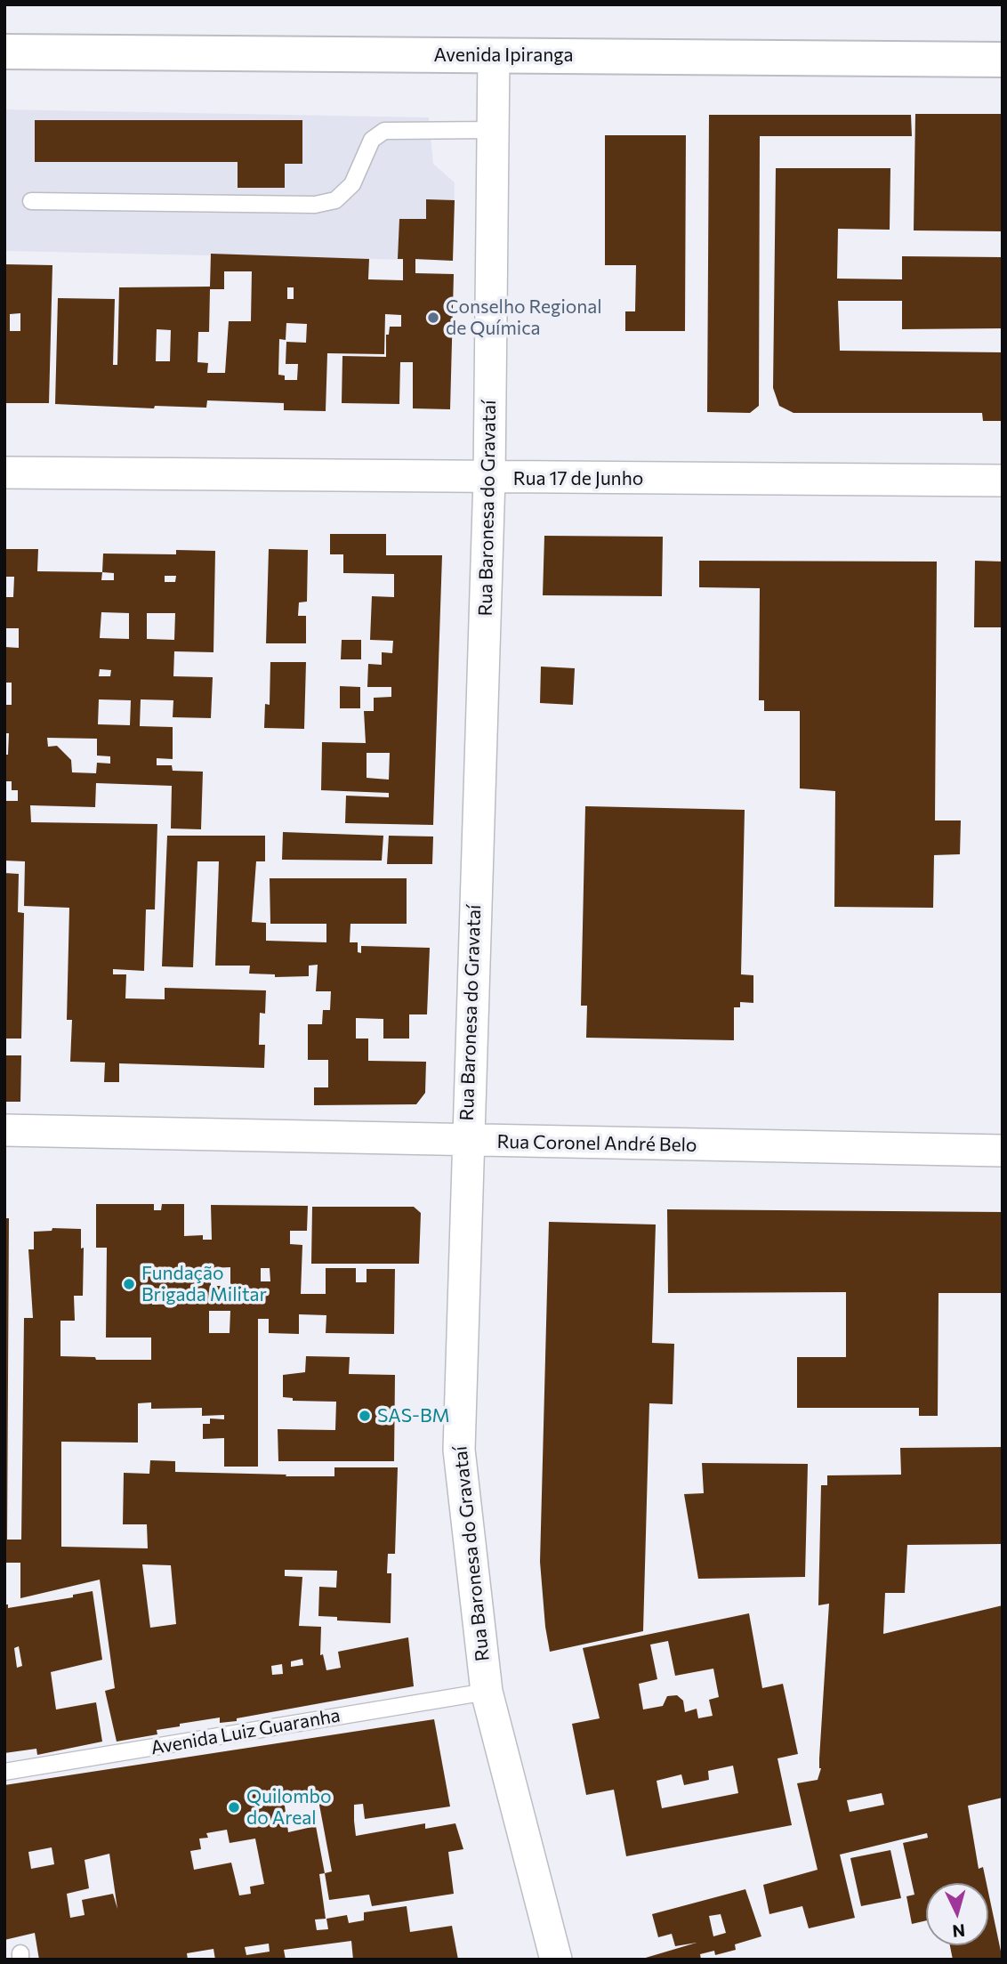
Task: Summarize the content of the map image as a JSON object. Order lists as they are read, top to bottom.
{
  "streets": {
    "main road": ["Avenida Ipiranga"],
    "street": ["Rua 17 de Junho", "Rua Baronesa do Gravataí", "Rua Coronel André Belo"],
    "lane": ["Avenida Luiz Guaranha"]
  },
  "crossings": [
    ["Avenida Ipiranga", "Rua Baronesa do Gravataí"],
    ["Rua 17 de Junho", "Rua Baronesa do Gravataí"],
    ["Rua Baronesa do Gravataí", "Rua Coronel André Belo"],
    ["Rua Baronesa do Gravataí", "Avenida Luiz Guaranha"]
  ],
  "places": [
    "Conselho Regional de Química",
    "Fundação Brigada Militar",
    "SAS-BM",
    "Quilombo do Areal"
  ],
  "north": "bottom"
}
